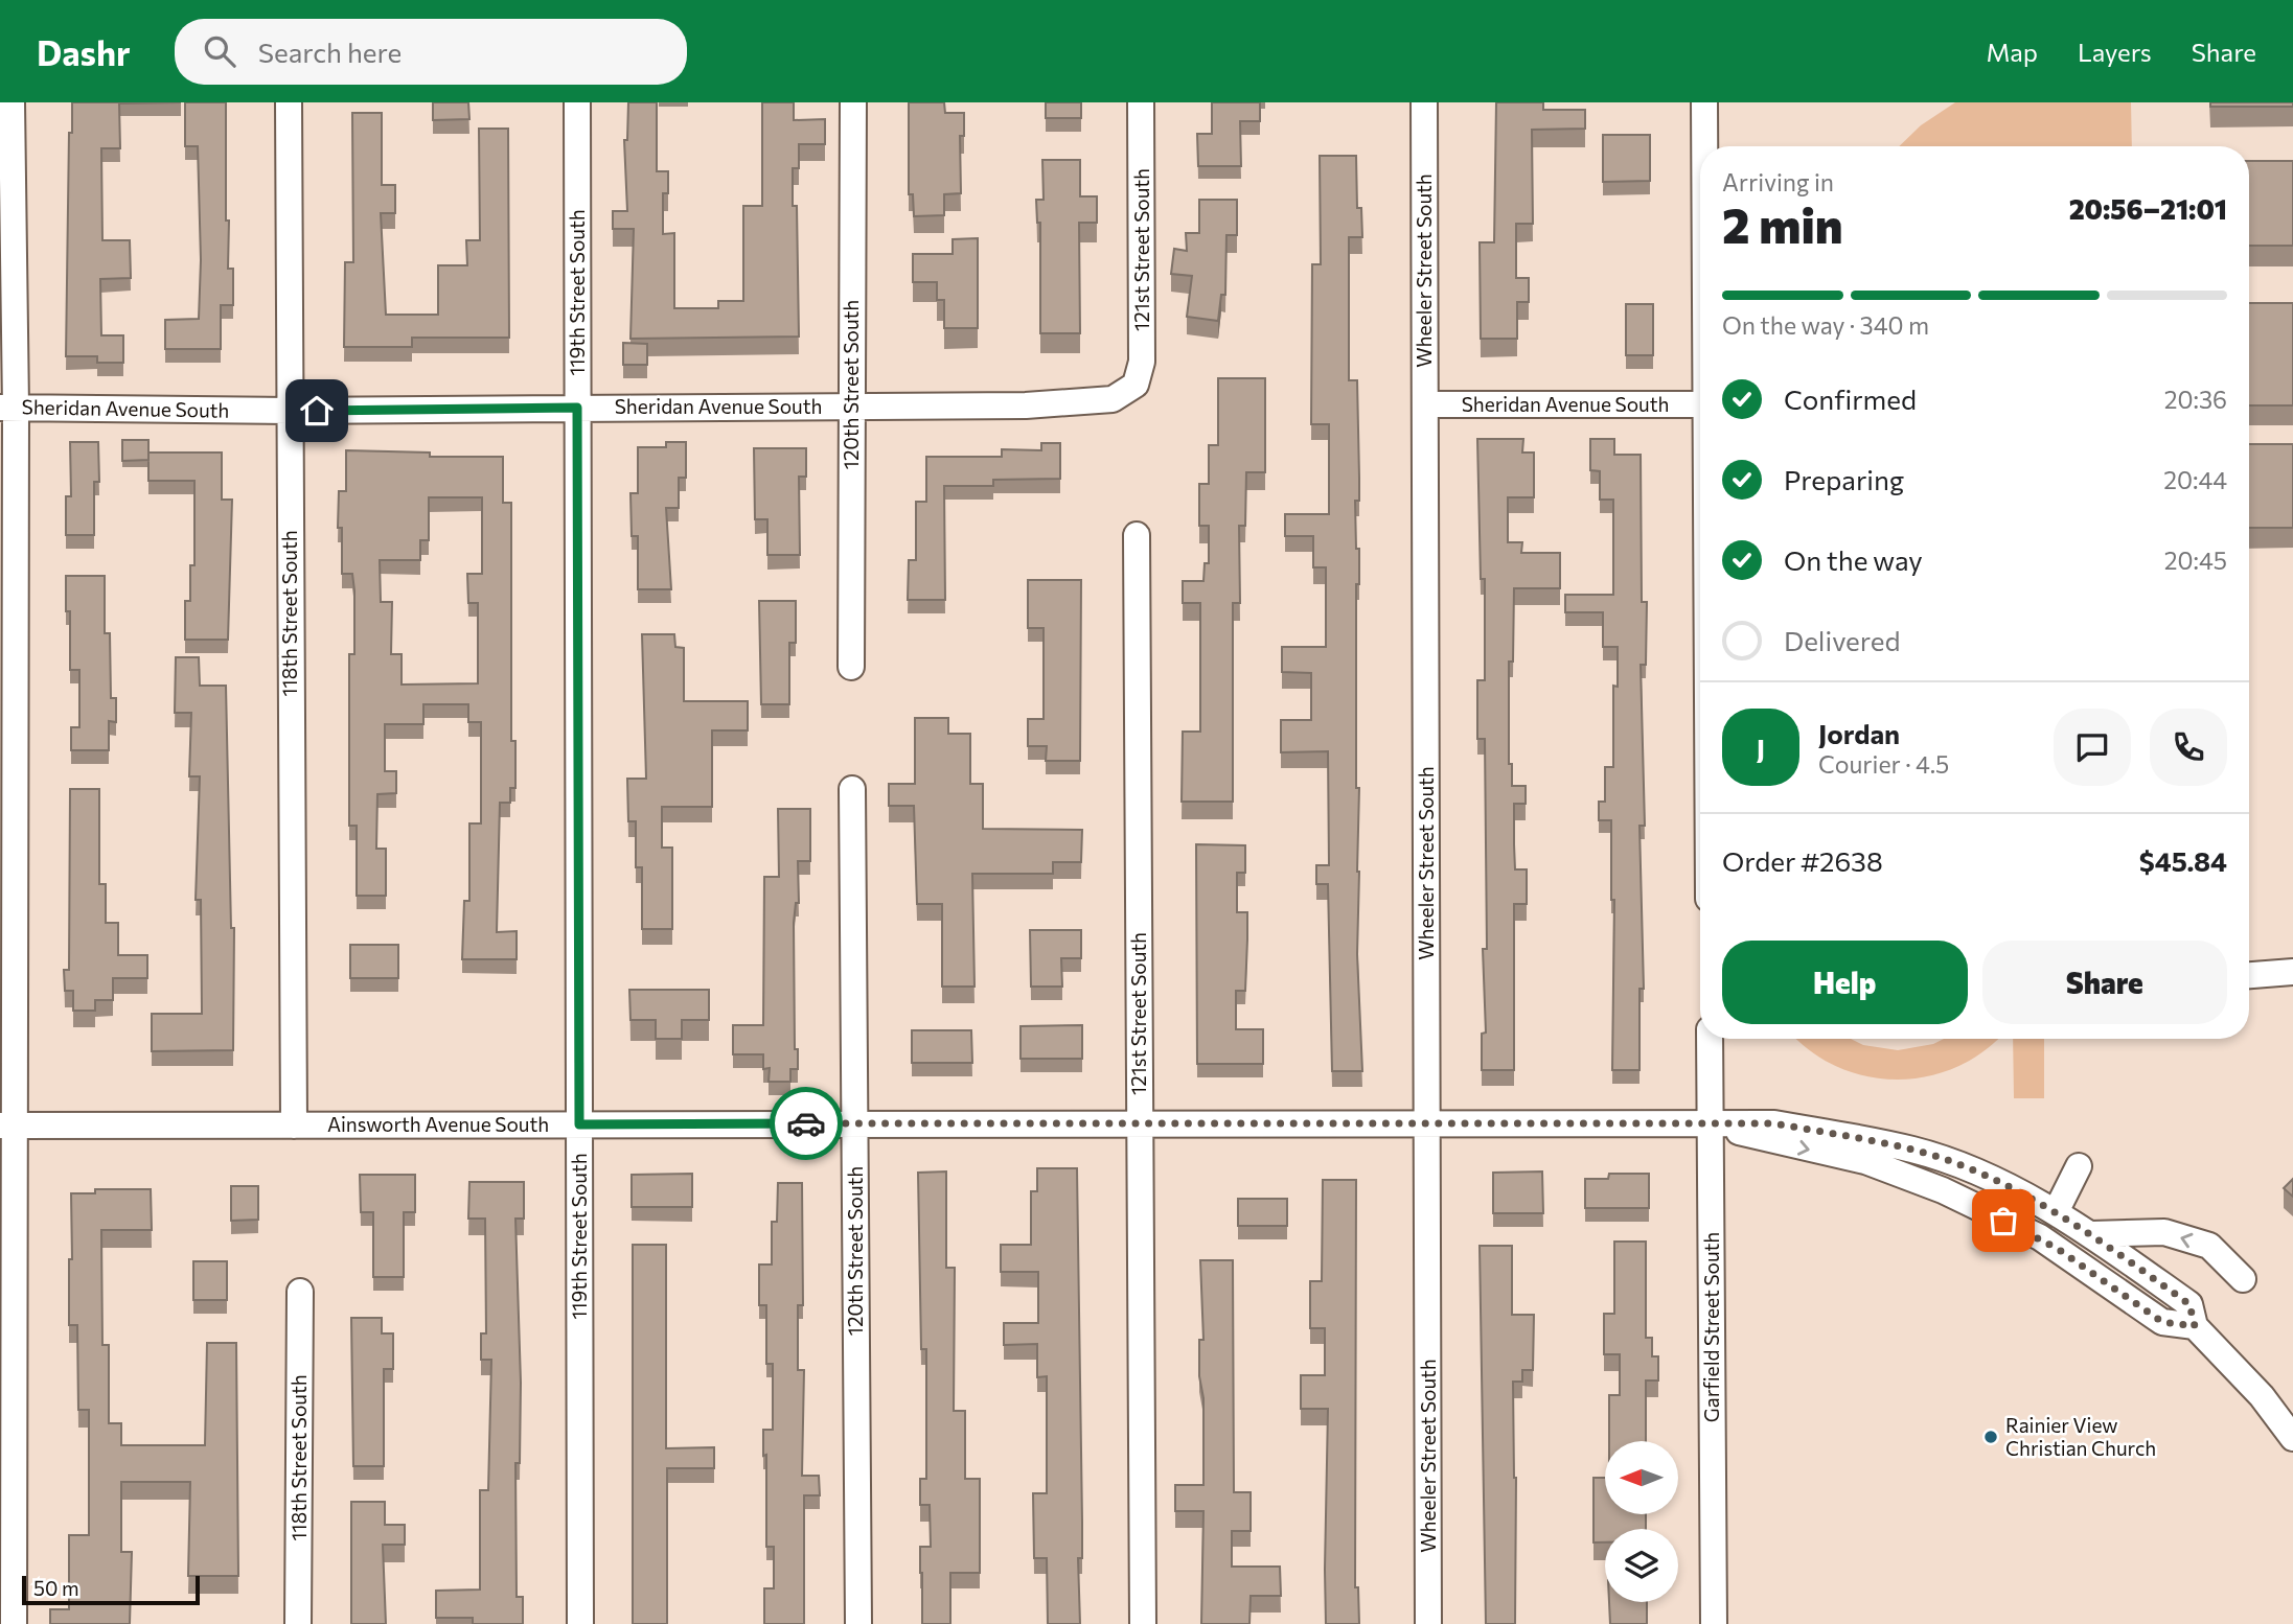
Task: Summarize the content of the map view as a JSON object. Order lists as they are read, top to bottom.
{
  "streets": {
    "street": [
      "121st Street South",
      "Wheeler Street South",
      "119th Street South",
      "120th Street South",
      "Sheridan Avenue South",
      "118th Street South",
      "Ainsworth Avenue South",
      "Garfield Street South"
    ]
  },
  "crossings": [
    ["121st Street South", "Sheridan Avenue South"],
    ["121st Street South", "Ainsworth Avenue South"],
    ["Wheeler Street South", "Sheridan Avenue South"],
    ["Wheeler Street South", "Ainsworth Avenue South"],
    ["119th Street South", "Sheridan Avenue South"],
    ["119th Street South", "Ainsworth Avenue South"],
    ["120th Street South", "Sheridan Avenue South"],
    ["120th Street South", "Ainsworth Avenue South"],
    ["Sheridan Avenue South", "118th Street South"],
    ["118th Street South", "Ainsworth Avenue South"],
    ["Ainsworth Avenue South", "Garfield Street South"]
  ],
  "places": ["Rainier View Christian Church"],
  "scale_bar": "50 m",
  "north": "left",
  "page": {
    "header": "Dashr",
    "search": "Search here",
    "nav": ["Map", "Layers", "Share"],
    "heading": ["2 min", "Arriving in", "20:56–21:01"],
    "panel": [
      "Jordan",
      "Courier · 4.5",
      "Order #2638",
      "$45.84"
    ],
    "bar": "On the way · 340 m",
    "list": [
      ["Confirmed", "20:36"],
      ["Preparing", "20:44"],
      ["On the way", "20:45"],
      "Delivered"
    ],
    "round": "J",
    "buttons": ["Help", "Share"],
    "scale": "50 m"
  }
}
